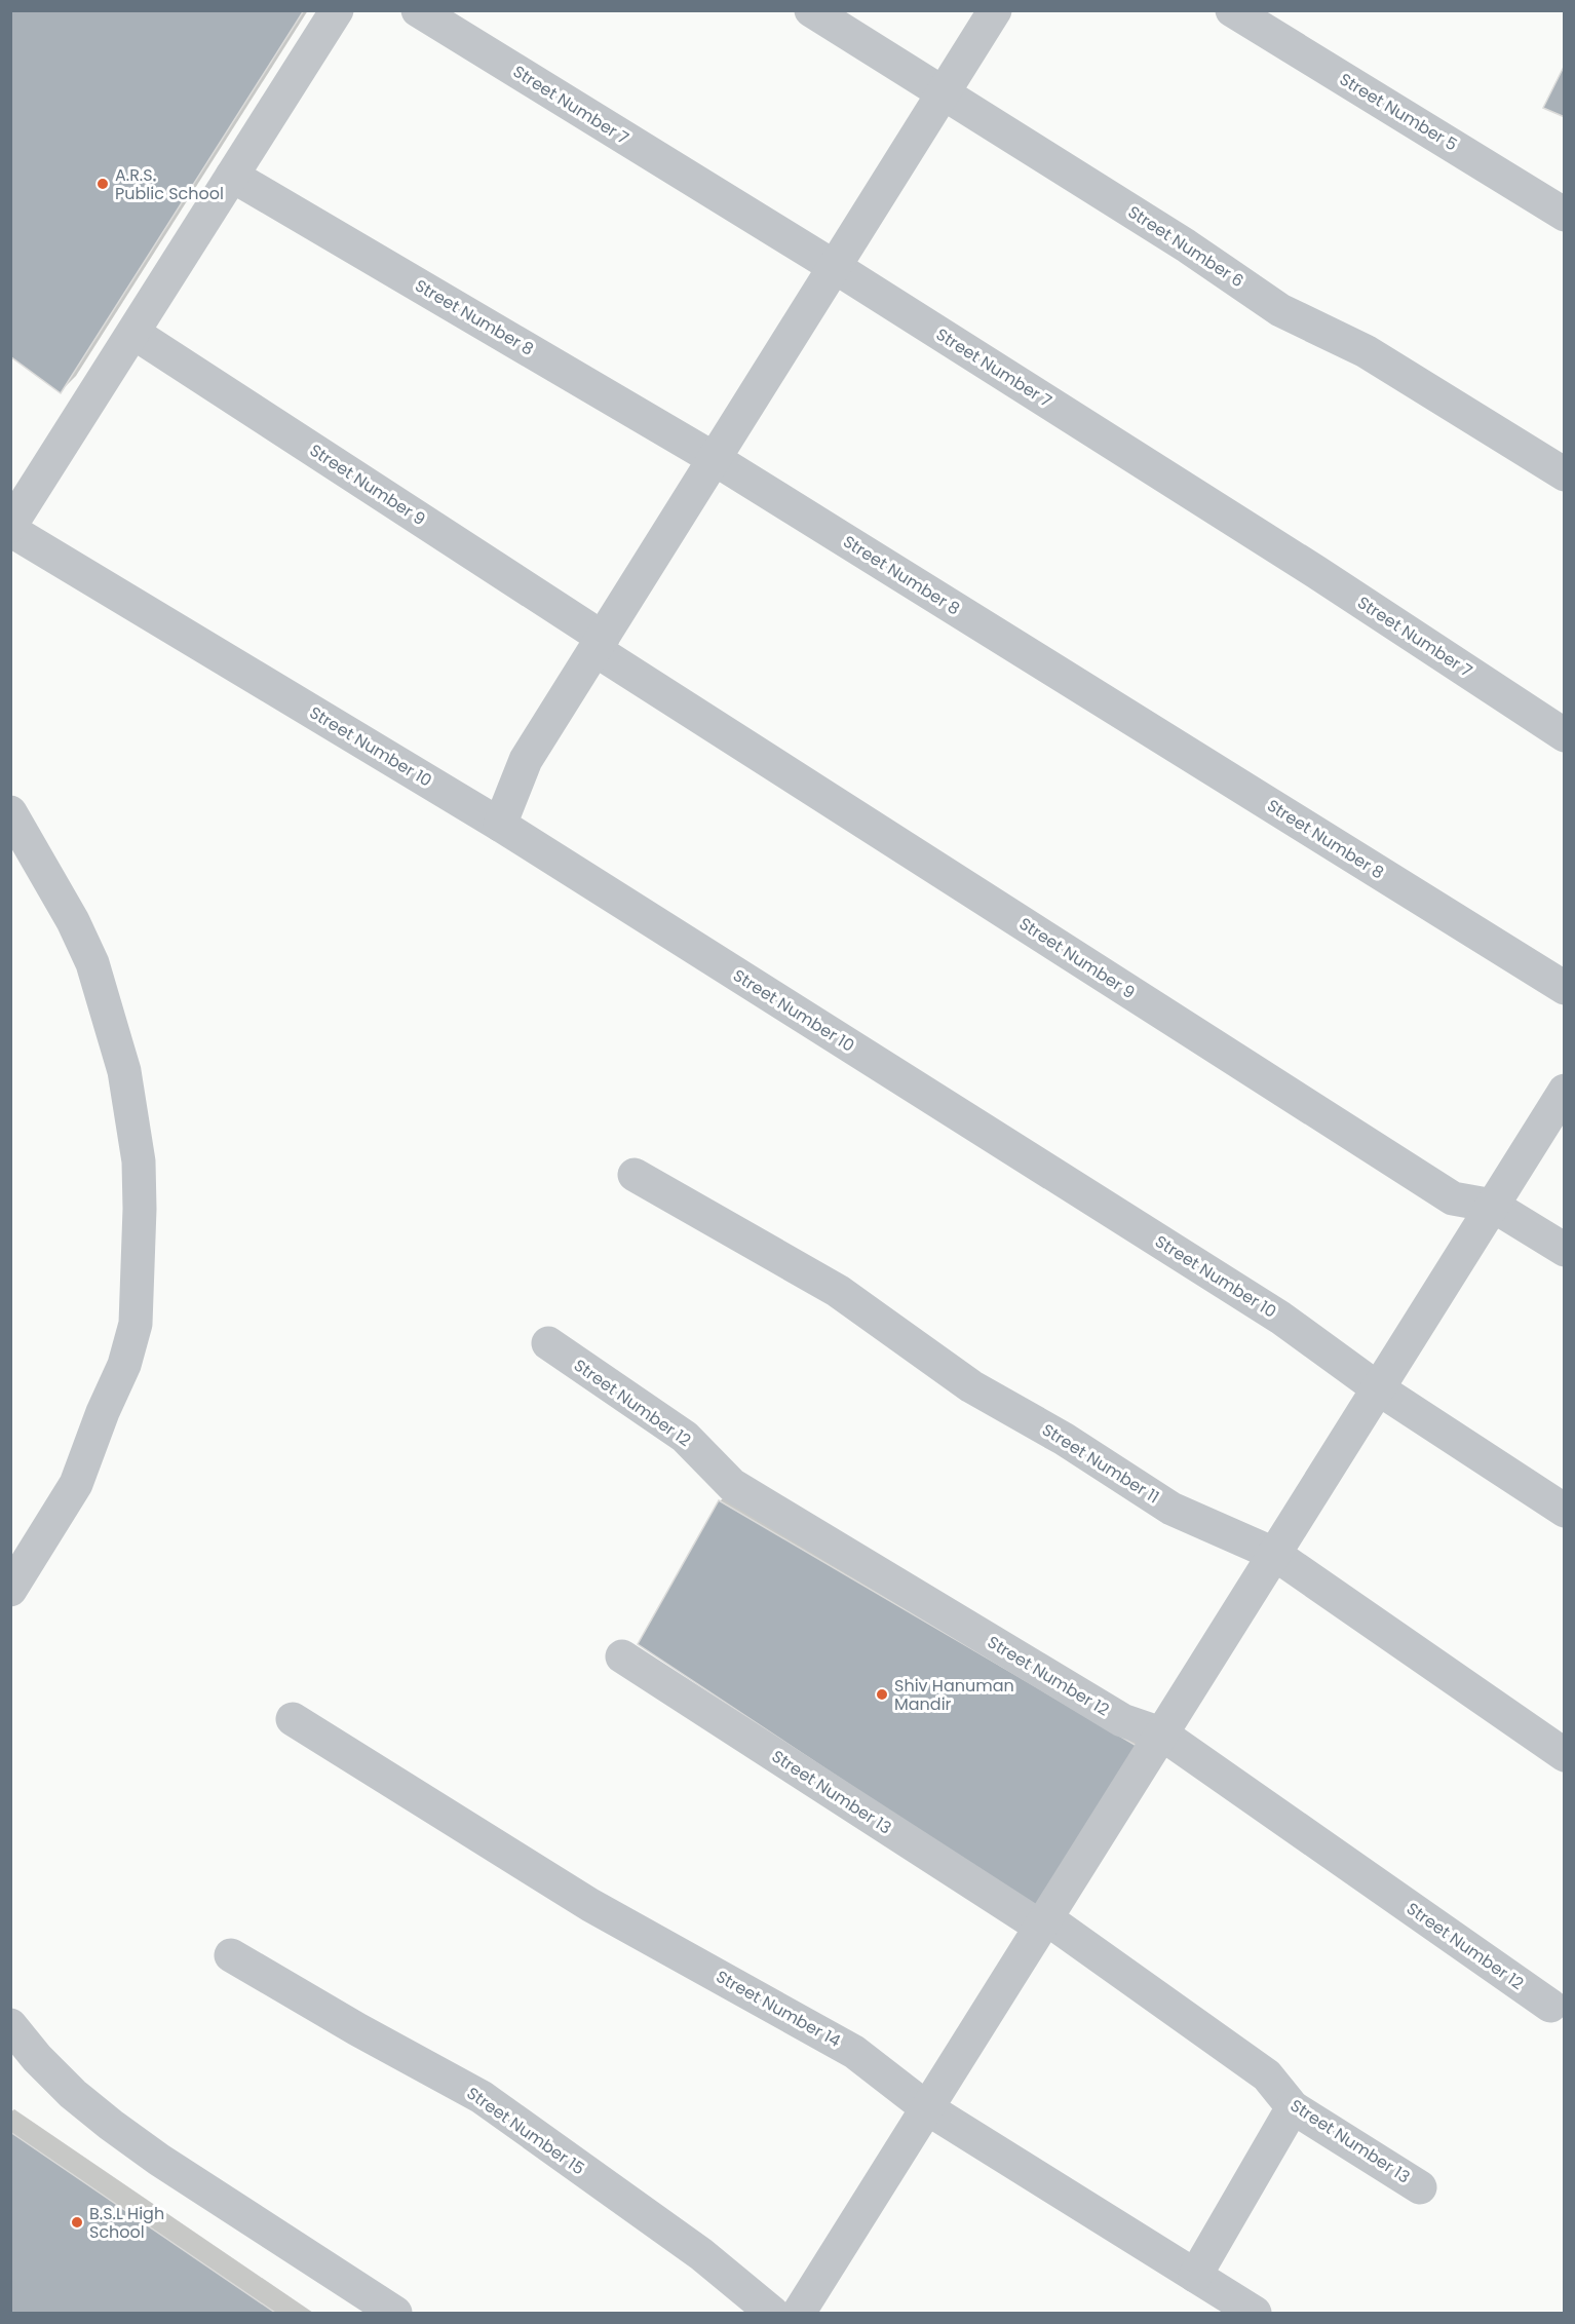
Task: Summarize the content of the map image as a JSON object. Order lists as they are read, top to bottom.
{
  "streets": {
    "street": [
      "Street Number 7",
      "Street Number 5",
      "Street Number 6",
      "Street Number 8",
      "Street Number 9",
      "Street Number 10",
      "Street Number 12",
      "Street Number 11",
      "Street Number 13",
      "Street Number 14",
      "Street Number 15"
    ]
  },
  "places": ["A.R.S. Public School", "Shiv Hanuman Mandir", "B.S.L High School"]
}
